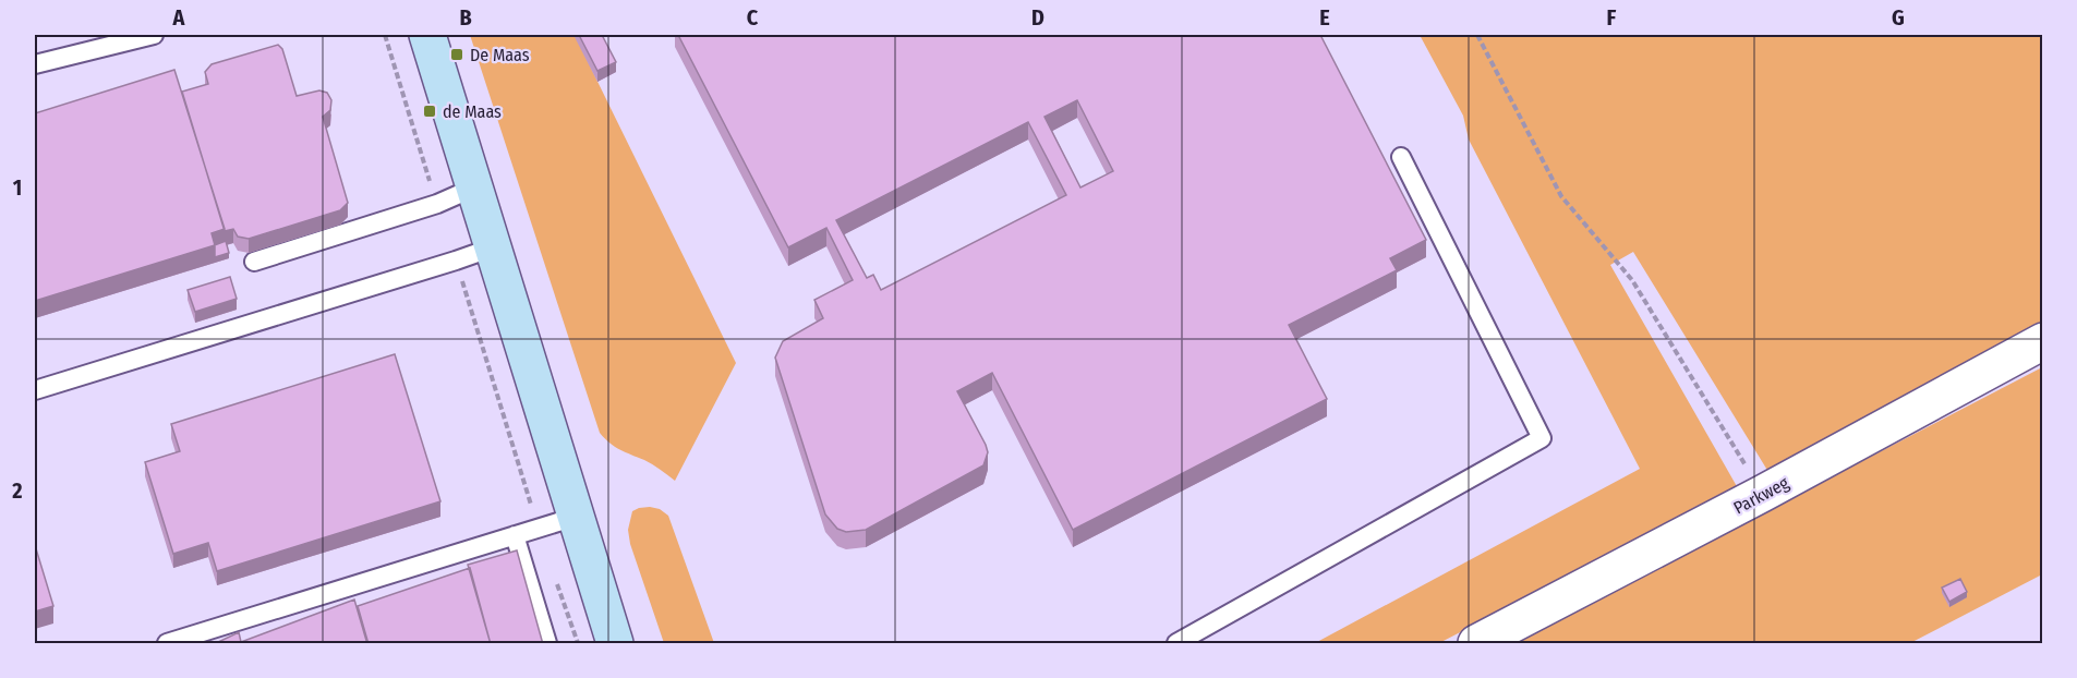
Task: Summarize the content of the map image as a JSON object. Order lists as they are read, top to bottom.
{
  "streets": {
    "street": ["Parkweg"]
  },
  "places": {
    "transit": ["De Maas", "de Maas"]
  },
  "grid": {
    "columns": [
      "A",
      "B",
      "C",
      "D",
      "E",
      "F",
      "G"
    ],
    "rows": ["1", "2"]
  }
}
